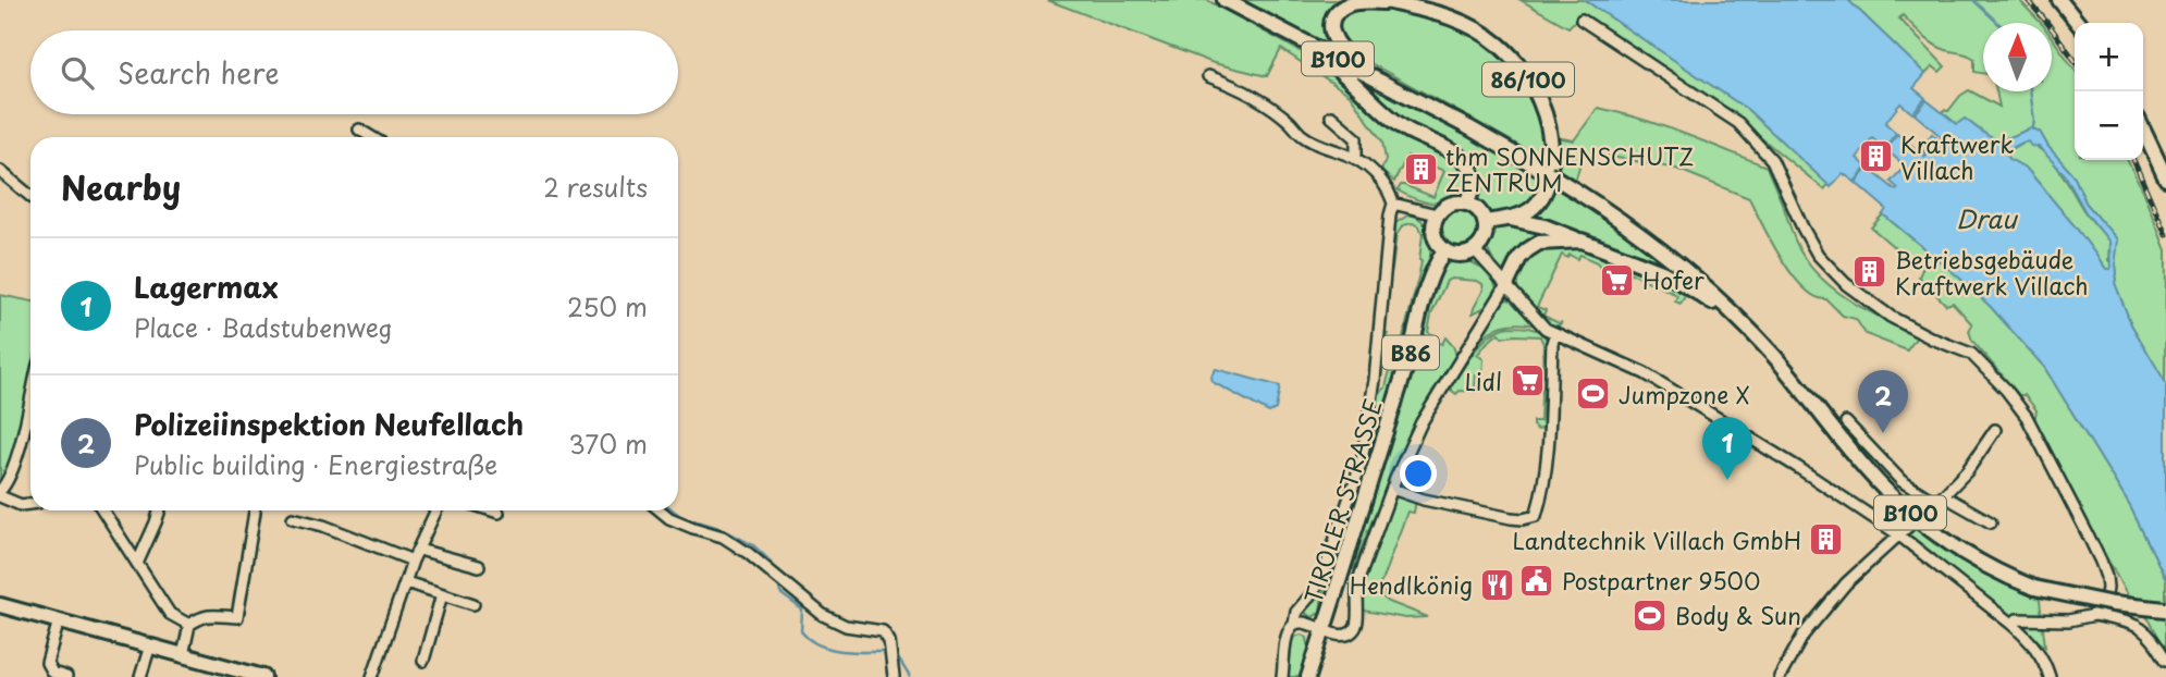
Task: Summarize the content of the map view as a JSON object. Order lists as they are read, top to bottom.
{
  "streets": {
    "main road": [
      "B100",
      "86/100",
      "B86",
      "TIROLER STRASSE"
    ]
  },
  "crossings": [
    ["B100", "86/100"],
    ["86/100", "TIROLER STRASSE"]
  ],
  "water": ["Drau"],
  "places": {
    "building": [
      "Kraftwerk Villach",
      "thm SONNENSCHUTZ ZENTRUM",
      "Betriebsgebäude Kraftwerk Villach",
      "Landtechnik Villach GmbH"
    ],
    "supermarket": ["Hofer", "Lidl"],
    "sports": ["Jumpzone X", "Body & Sun"],
    "public building": ["Postpartner 9500"],
    "restaurant": ["Hendlkönig"]
  },
  "north": "top",
  "page": {
    "map_buttons": ["+", "−"],
    "search": "Search here",
    "heading": ["Nearby", "2 results"],
    "list": [
      {
        "mark": "1",
        "name": "Lagermax",
        "note": "Place · Badstubenweg",
        "value": "250 m"
      },
      {
        "mark": "2",
        "name": "Polizeiinspektion Neufellach",
        "note": "Public building · Energiestraße",
        "value": "370 m"
      }
    ],
    "pins": ["2", "1"]
  }
}
